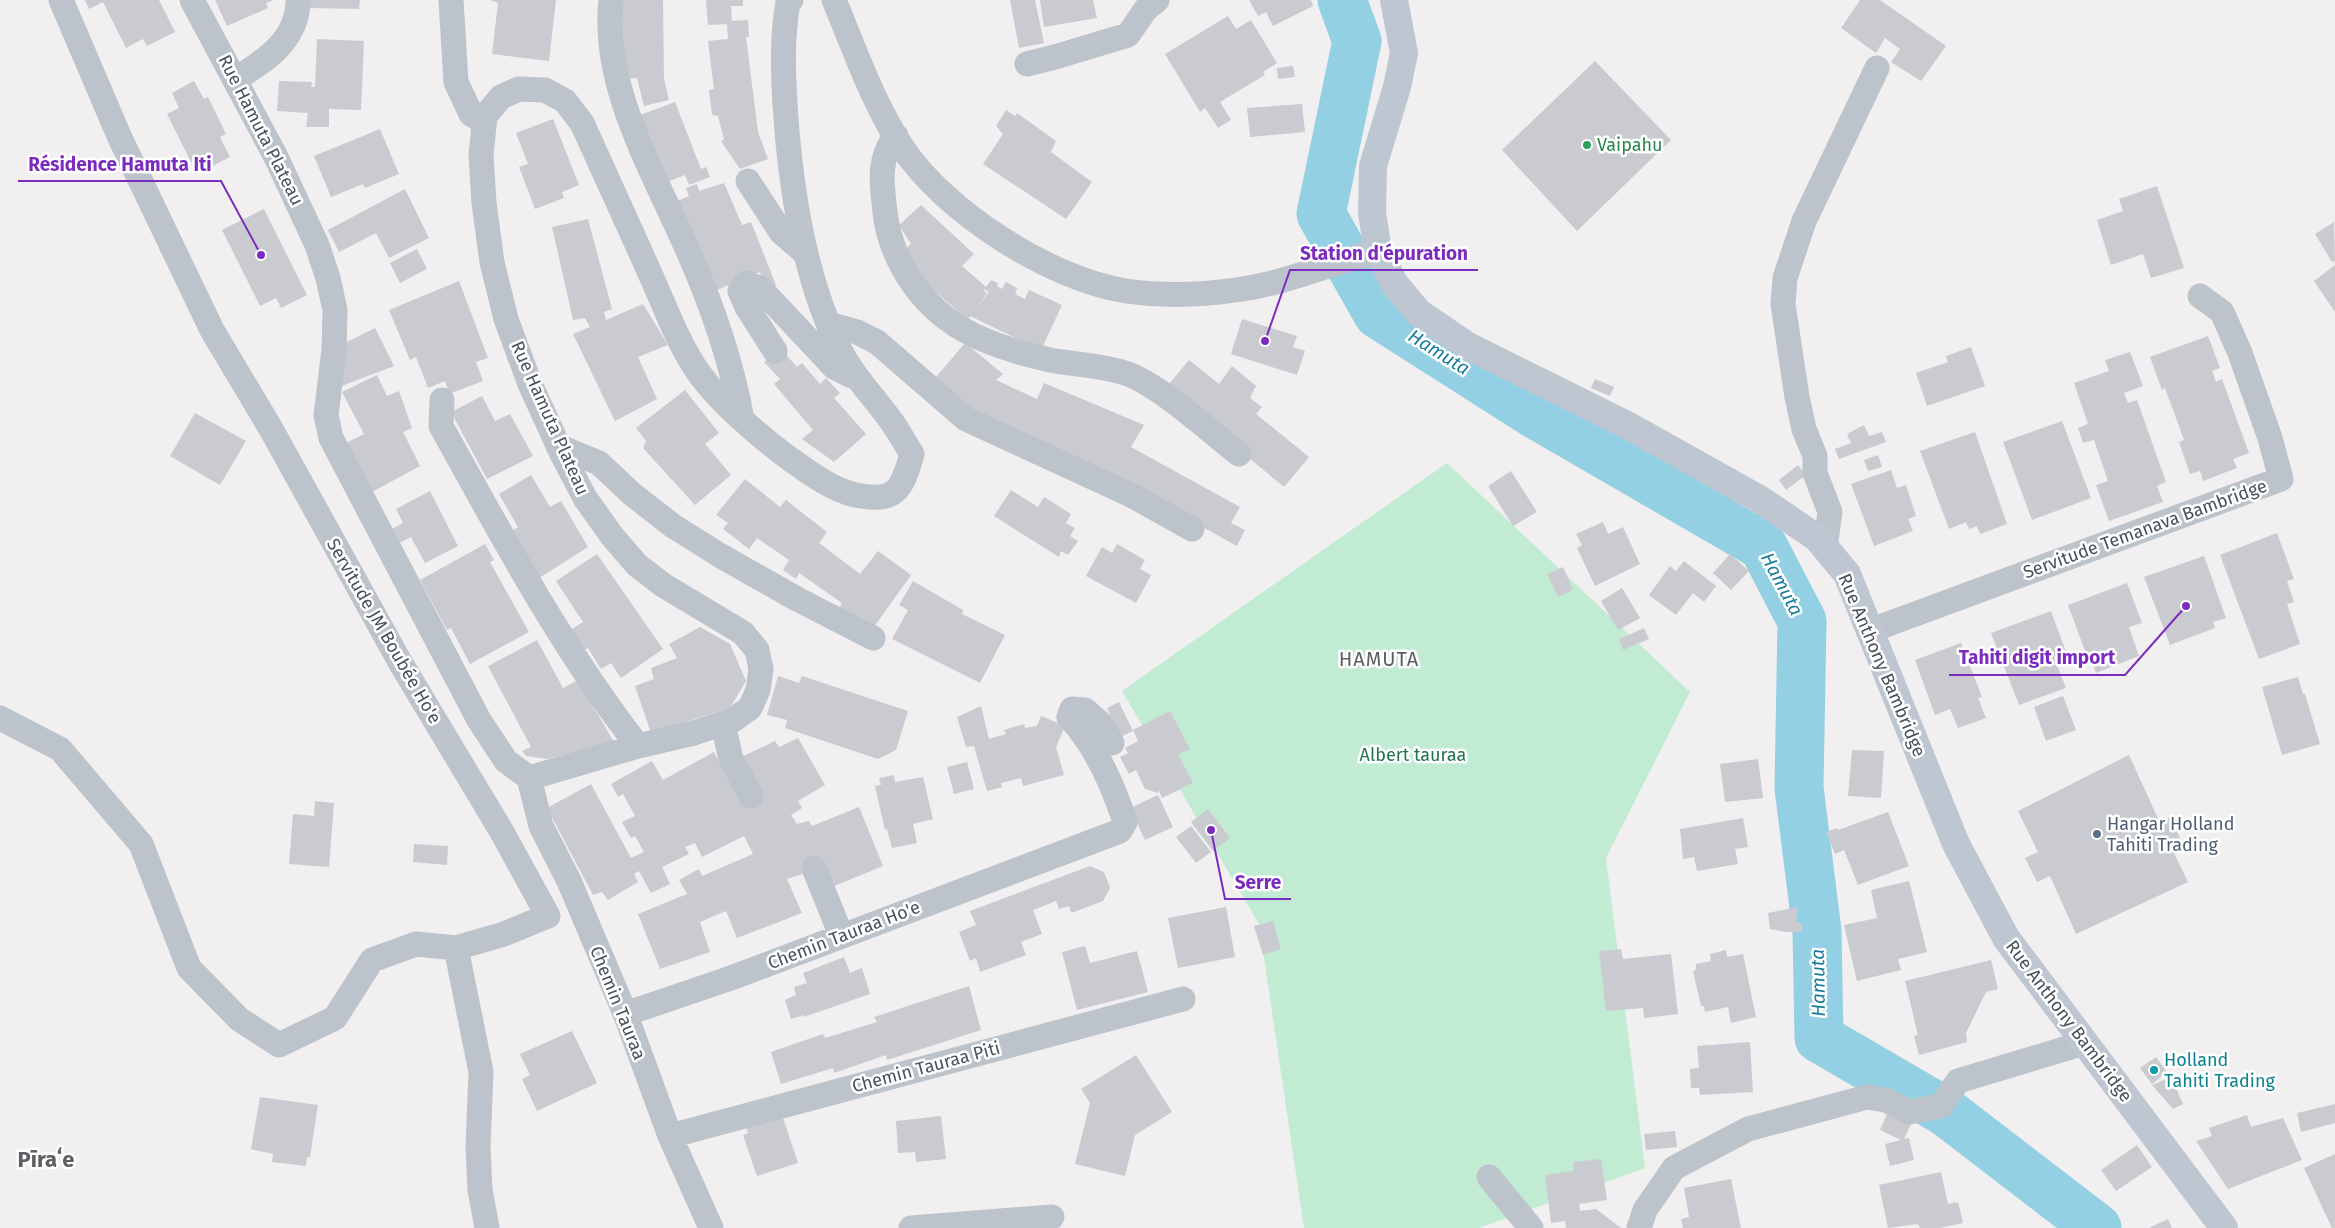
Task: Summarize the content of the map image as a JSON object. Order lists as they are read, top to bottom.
{
  "streets": {
    "main road": ["Rue Anthony Bambridge"],
    "street": [
      "Rue Hamuta Plateau",
      "Servitude Temanava Bambridge",
      "Servitude JM Boubée Ho'e",
      "Chemin Tauraa Ho'e",
      "Chemin Tauraa",
      "Chemin Tauraa Piti"
    ]
  },
  "crossings": [
    ["Rue Hamuta Plateau", "Chemin Tauraa"],
    ["Servitude Temanava Bambridge", "Rue Anthony Bambridge"],
    ["Chemin Tauraa Ho'e", "Chemin Tauraa"],
    ["Chemin Tauraa", "Chemin Tauraa Piti"]
  ],
  "districts": ["HAMUTA", "Pīraʻe"],
  "water": ["Hamuta"],
  "parks": ["Albert tauraa"],
  "places": [
    "Vaipahu",
    "Résidence Hamuta Iti",
    "Station d'épuration",
    "Tahiti digit import",
    "Serre",
    "Hangar Holland Tahiti Trading",
    "Holland Tahiti Trading"
  ]
}
